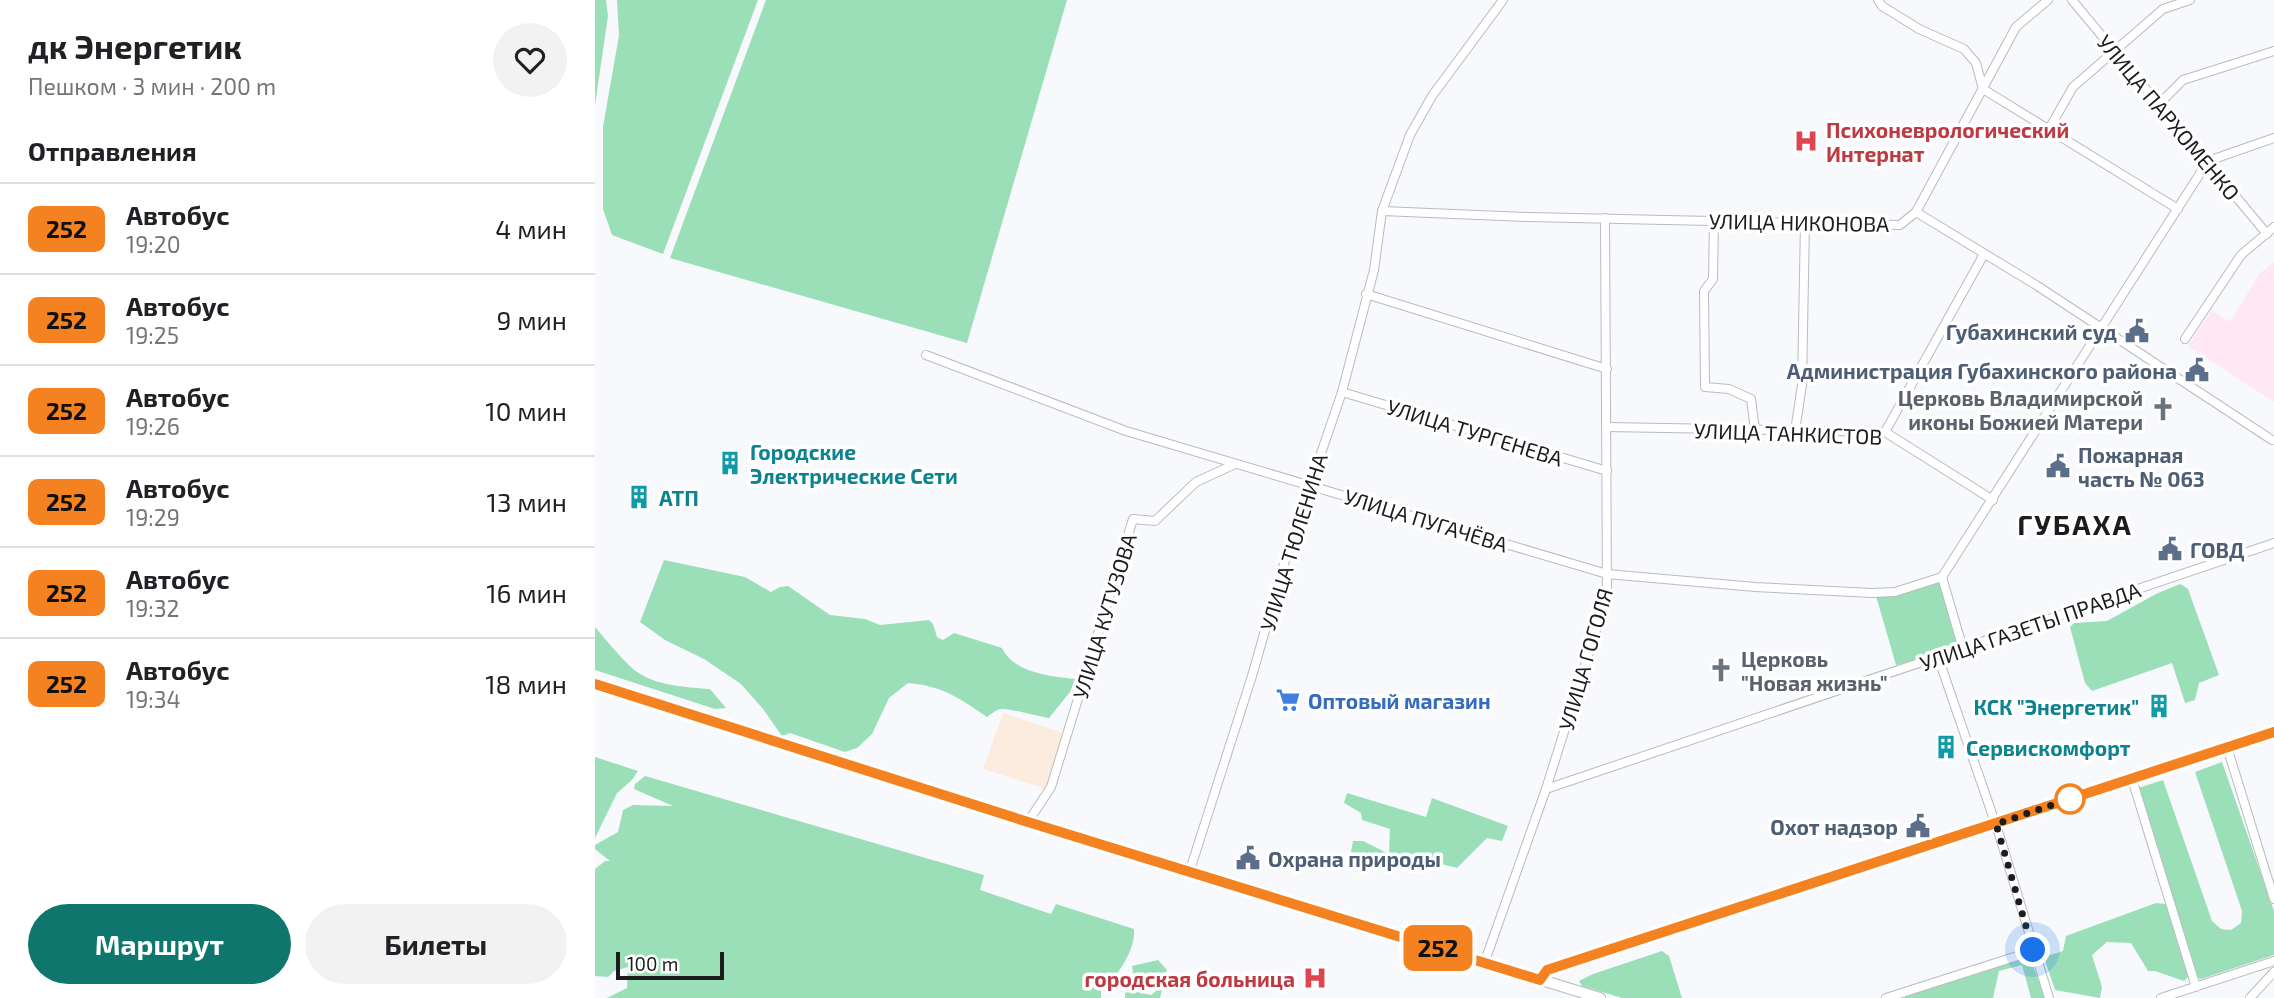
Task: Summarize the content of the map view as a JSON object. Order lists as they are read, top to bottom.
{
  "streets": {
    "street": [
      "УЛИЦА ПАРХОМЕНКО",
      "УЛИЦА НИКОНОВА",
      "УЛИЦА ТУРГЕНЕВА",
      "УЛИЦА ТАНКИСТОВ",
      "УЛИЦА ПУГАЧЁВА",
      "УЛИЦА ТЮЛЕНИНА",
      "УЛИЦА КУТУЗОВА",
      "УЛИЦА ГАЗЕТЫ ПРАВДА",
      "УЛИЦА ГОГОЛЯ"
    ]
  },
  "crossings": [
    ["УЛИЦА НИКОНОВА", "УЛИЦА ТЮЛЕНИНА"],
    ["УЛИЦА НИКОНОВА", "УЛИЦА ГОГОЛЯ"],
    ["УЛИЦА ТУРГЕНЕВА", "УЛИЦА ТЮЛЕНИНА"],
    ["УЛИЦА ТУРГЕНЕВА", "УЛИЦА ГОГОЛЯ"],
    ["УЛИЦА ТАНКИСТОВ", "УЛИЦА ГОГОЛЯ"],
    ["УЛИЦА ПУГАЧЁВА", "УЛИЦА ТЮЛЕНИНА"],
    ["УЛИЦА ПУГАЧЁВА", "УЛИЦА КУТУЗОВА"],
    ["УЛИЦА ПУГАЧЁВА", "УЛИЦА ГОГОЛЯ"],
    ["УЛИЦА ГАЗЕТЫ ПРАВДА", "УЛИЦА ГОГОЛЯ"]
  ],
  "districts": ["ГУБАХА"],
  "places": {
    "hospital": ["Психоневрологический Интернат", "городская больница"],
    "public building": [
      "Губахинский суд",
      "Администрация Губахинского района",
      "Пожарная часть № 063",
      "ГОВД",
      "Охот надзор",
      "Охрана природы"
    ],
    "church": ["Церковь Владимирской иконы Божией Матери", "Церковь \"Новая жизнь\""],
    "building": [
      "Городские Электрические Сети",
      "АТП",
      "КСК \"Энергетик\"",
      "Сервискомфорт"
    ],
    "supermarket": ["Оптовый магазин"]
  },
  "lines": ["bus line 252"],
  "scale_bar": "100 m",
  "page": {
    "heading": [
      ["дк Энергетик", "Пешком · 3 мин · 200 m"],
      "Отправления"
    ],
    "on_map": "252",
    "list": [
      {
        "mark": "252",
        "name": "Автобус",
        "note": "19:20",
        "value": "4 мин"
      },
      {
        "mark": "252",
        "name": "Автобус",
        "note": "19:25",
        "value": "9 мин"
      },
      {
        "mark": "252",
        "name": "Автобус",
        "note": "19:26",
        "value": "10 мин"
      },
      {
        "mark": "252",
        "name": "Автобус",
        "note": "19:29",
        "value": "13 мин"
      },
      {
        "mark": "252",
        "name": "Автобус",
        "note": "19:32",
        "value": "16 мин"
      },
      {
        "mark": "252",
        "name": "Автобус",
        "note": "19:34",
        "value": "18 мин"
      }
    ],
    "buttons": ["Маршрут", "Билеты"],
    "scale": "100 m"
  }
}
